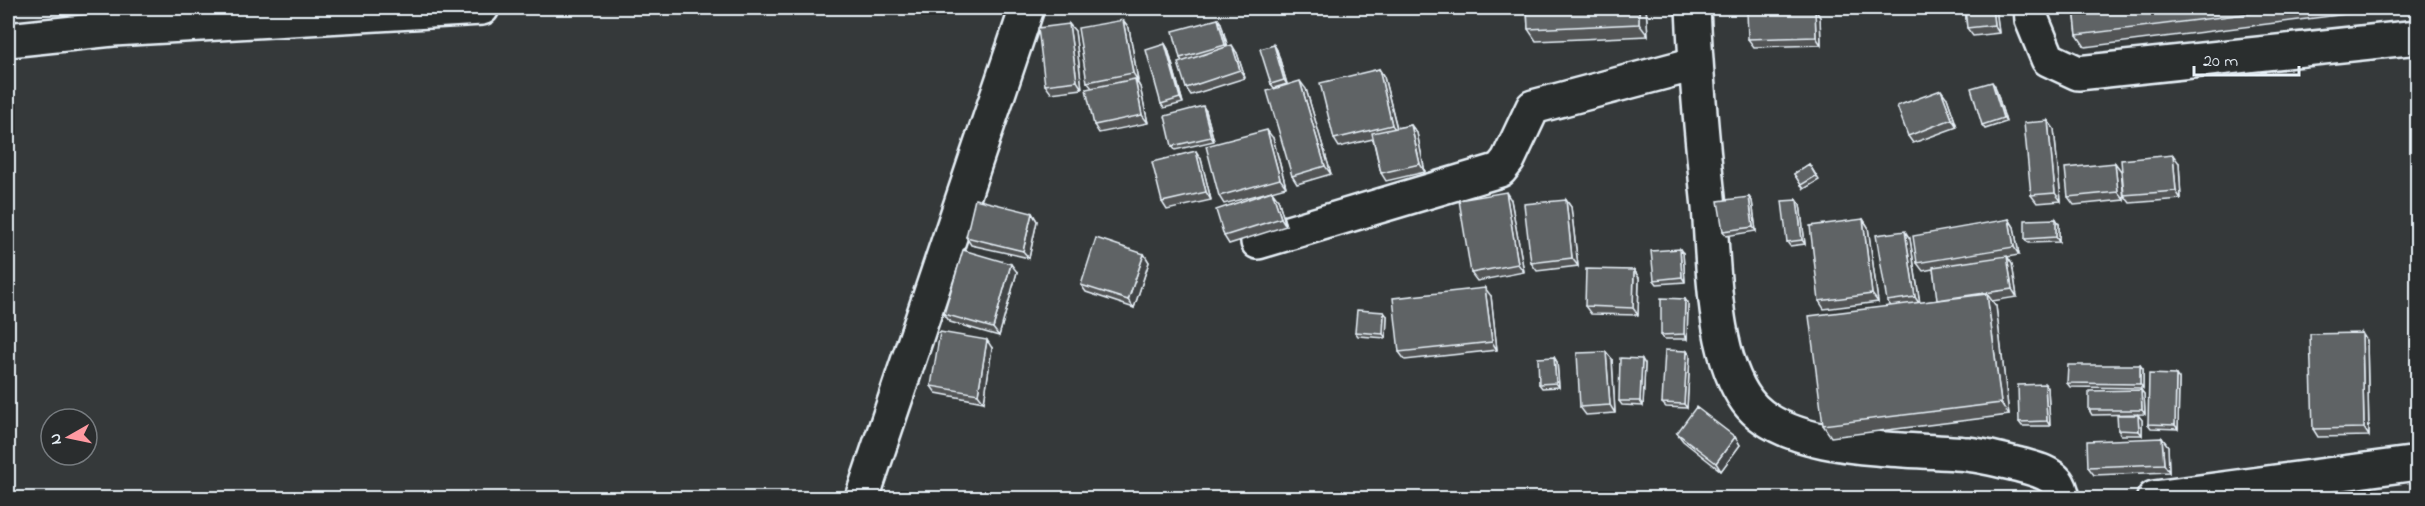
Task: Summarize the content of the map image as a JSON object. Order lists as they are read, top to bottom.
{
  "scale_bar": "20 m",
  "north": "left"
}
